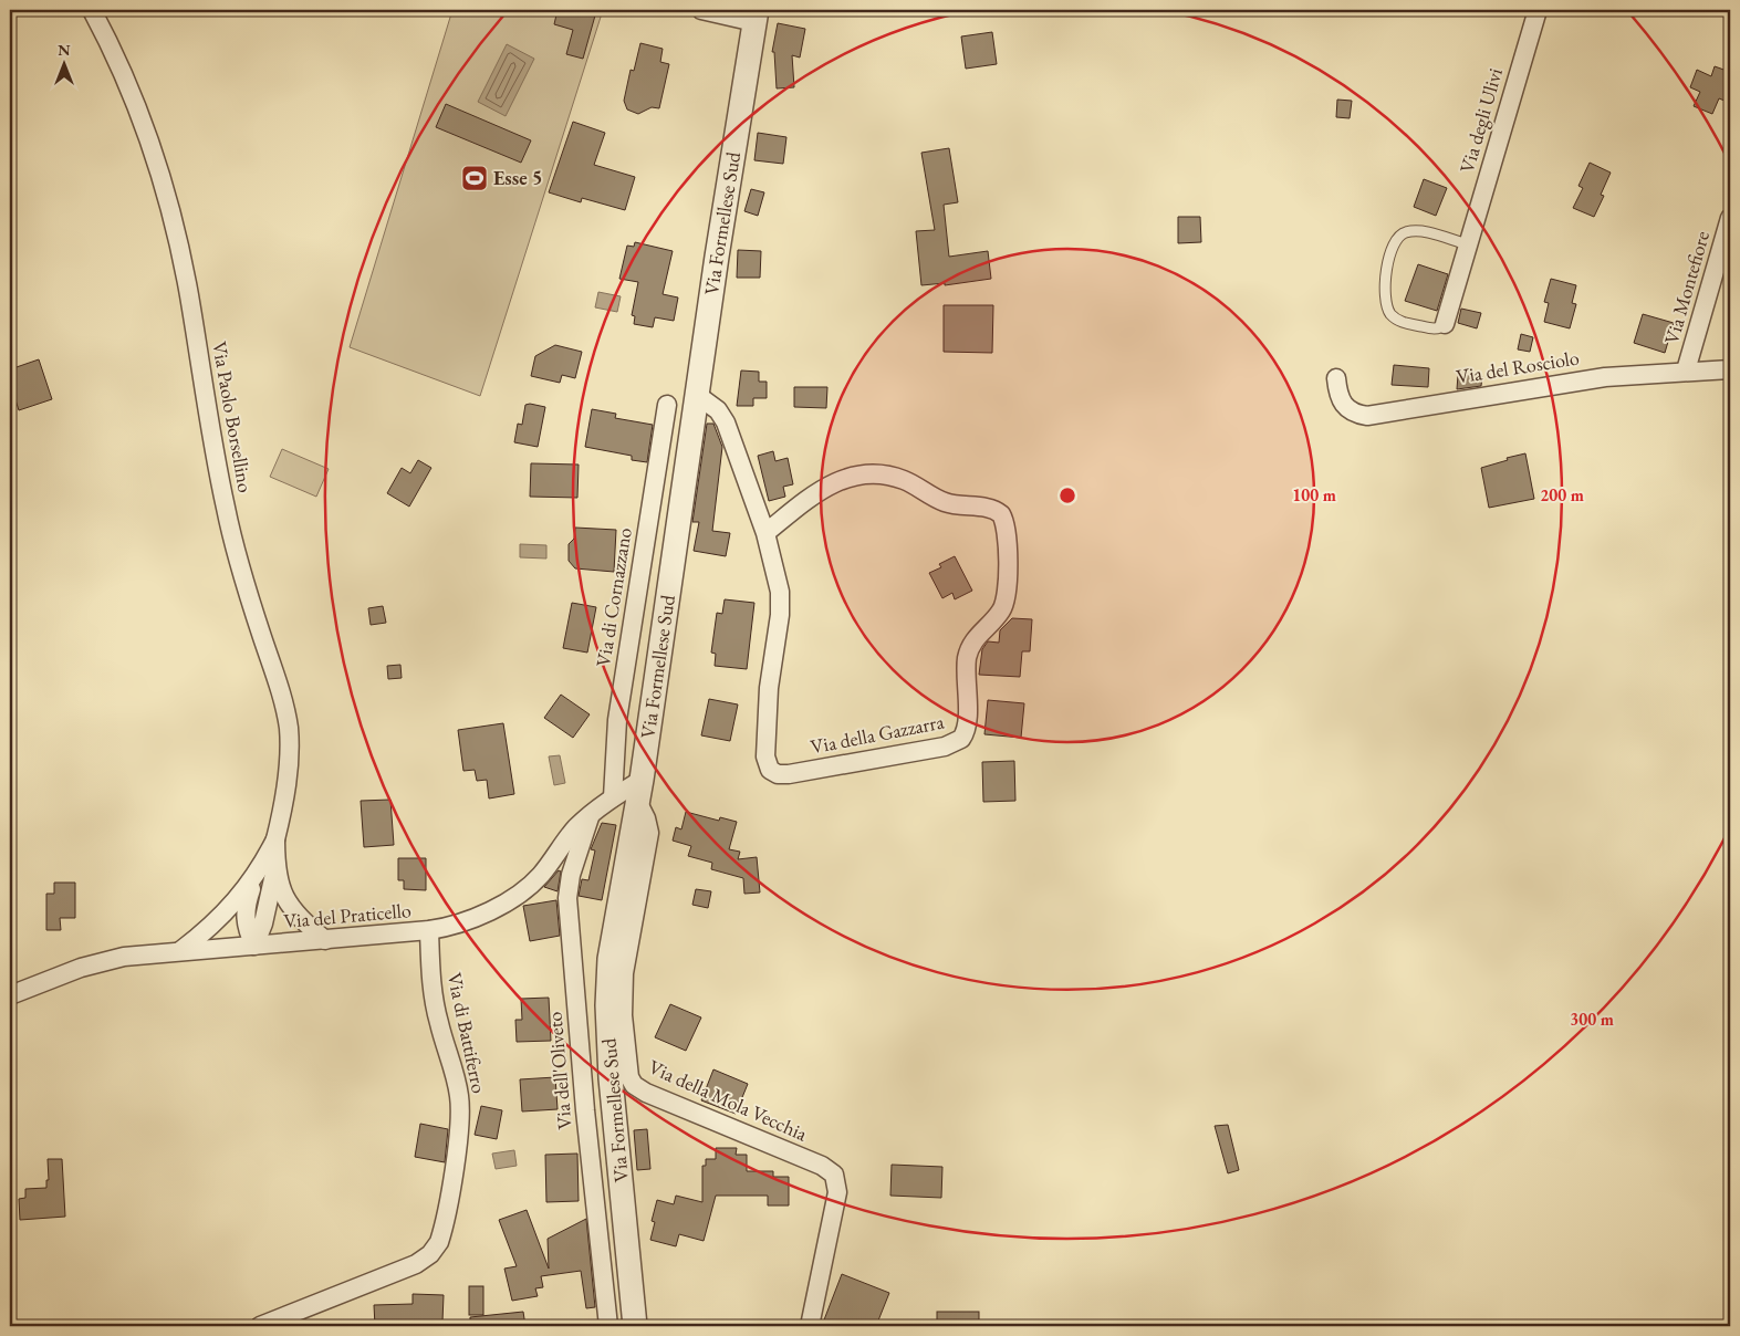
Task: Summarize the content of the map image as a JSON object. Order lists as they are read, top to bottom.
{
  "streets": {
    "street": [
      "Via degli Ulivi",
      "Via Formellese Sud",
      "Via Montefiore",
      "Via del Rosciolo",
      "Via Paolo Borsellino",
      "Via di Cornazzano",
      "Via della Gazzarra",
      "Via del Praticello",
      "Via di Battiferro",
      "Via dell'Oliveto",
      "Via della Mola Vecchia"
    ]
  },
  "crossings": [
    ["Via Formellese Sud", "Via della Gazzarra"],
    ["Via Formellese Sud", "Via del Praticello"],
    ["Via Formellese Sud", "Via della Mola Vecchia"],
    ["Via Montefiore", "Via del Rosciolo"],
    ["Via di Cornazzano", "Via del Praticello"],
    ["Via del Praticello", "Via di Battiferro"],
    ["Via del Praticello", "Via dell'Oliveto"],
    ["Via del Praticello", "Via della Mola Vecchia"]
  ],
  "places": {
    "sports": ["Esse 5"]
  },
  "north": "top",
  "rings": ["100 m", "200 m", "300 m"]
}
